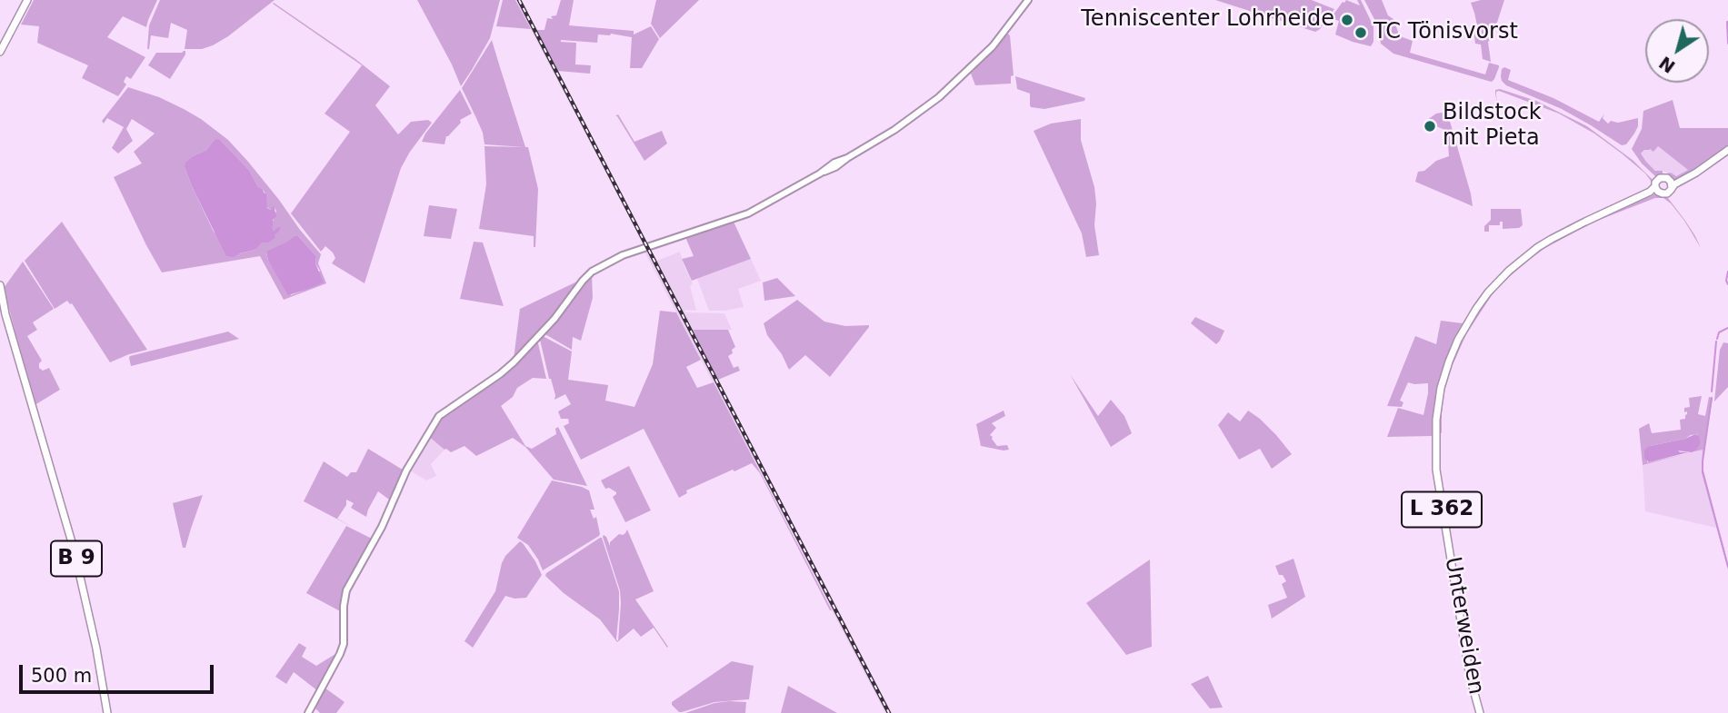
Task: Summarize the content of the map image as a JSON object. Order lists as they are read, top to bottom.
{
  "streets": {
    "main road": ["L 362", "B 9", "Unterweiden"]
  },
  "crossings": [
    ["L 362", "Unterweiden"]
  ],
  "places": ["Tenniscenter Lohrheide", "TC Tönisvorst", "Bildstock mit Pieta"],
  "scale_bar": "500 m",
  "north": "bottom left"
}
